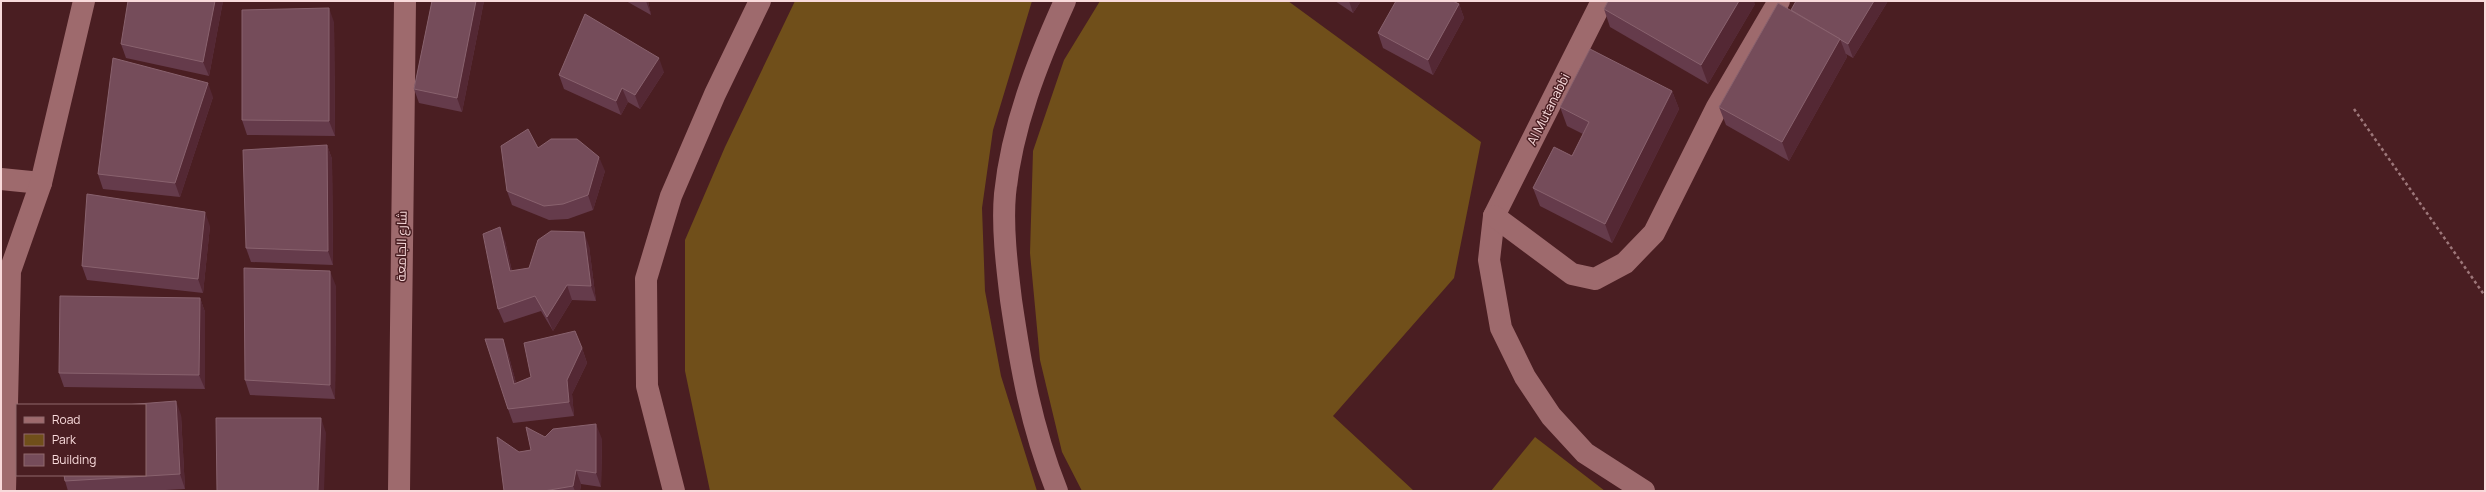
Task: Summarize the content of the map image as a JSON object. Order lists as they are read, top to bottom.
{
  "streets": {
    "street": ["Al Mutanabbi", "شارع الجامعة"]
  },
  "legend": ["Road", "Park", "Building"]
}
